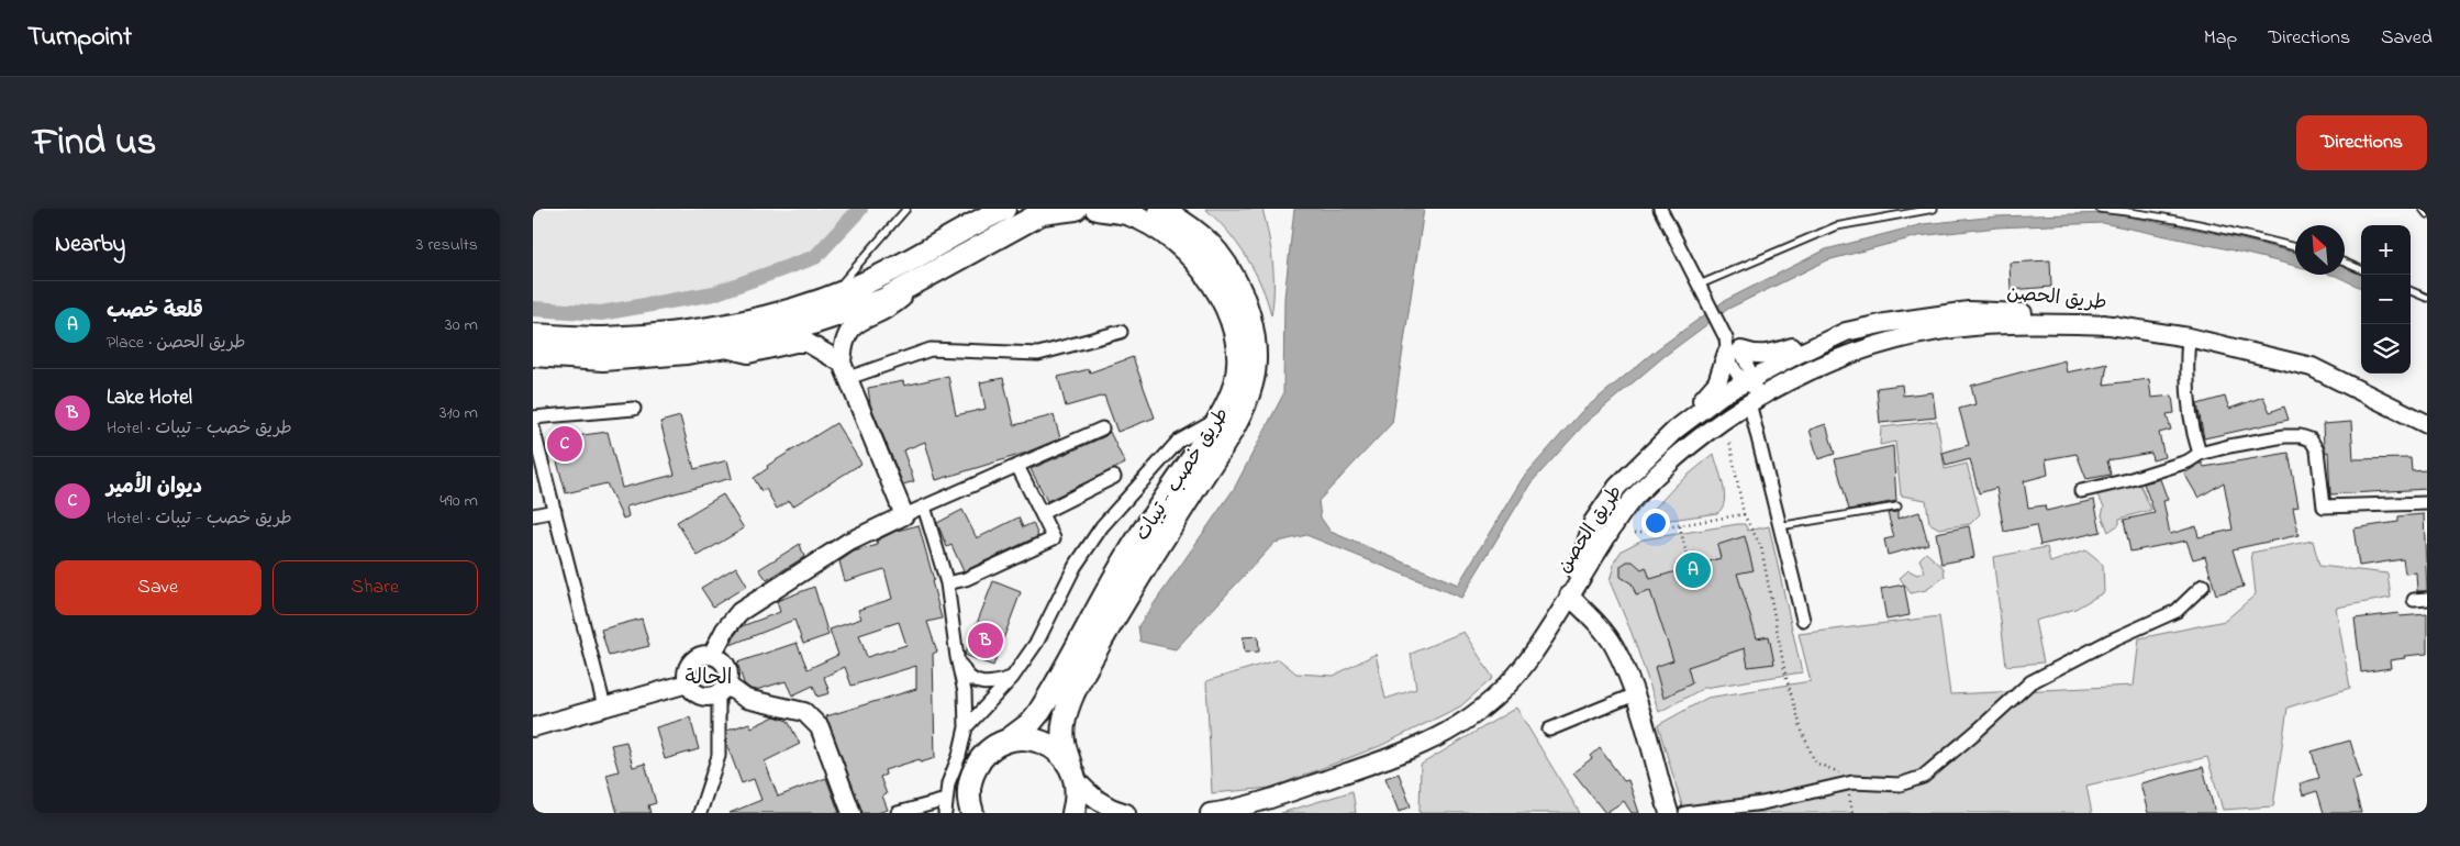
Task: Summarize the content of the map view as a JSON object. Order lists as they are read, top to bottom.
{
  "streets": {
    "highway": ["طريق خصب - تيبات"],
    "street": ["طريق الحصن"]
  },
  "districts": ["الحالة"],
  "north": "top left",
  "page": {
    "header": "Turnpoint",
    "nav": ["Map", "Directions", "Saved"],
    "title": "Find us",
    "buttons": [
      "Directions",
      ["Save", "Share"]
    ],
    "heading": ["Nearby", "3 results"],
    "map_buttons": ["+", "−"],
    "list": [
      {
        "mark": "A",
        "name": "قلعة خصب",
        "note": "Place · طريق الحصن",
        "value": "30 m"
      },
      {
        "mark": "B",
        "name": "Lake Hotel",
        "note": "Hotel · طريق خصب - تيبات",
        "value": "310 m"
      },
      {
        "mark": "C",
        "name": "ديوان الأمير",
        "note": "Hotel · طريق خصب - تيبات",
        "value": "490 m"
      }
    ],
    "pins": ["C", "A", "B"]
  }
}
